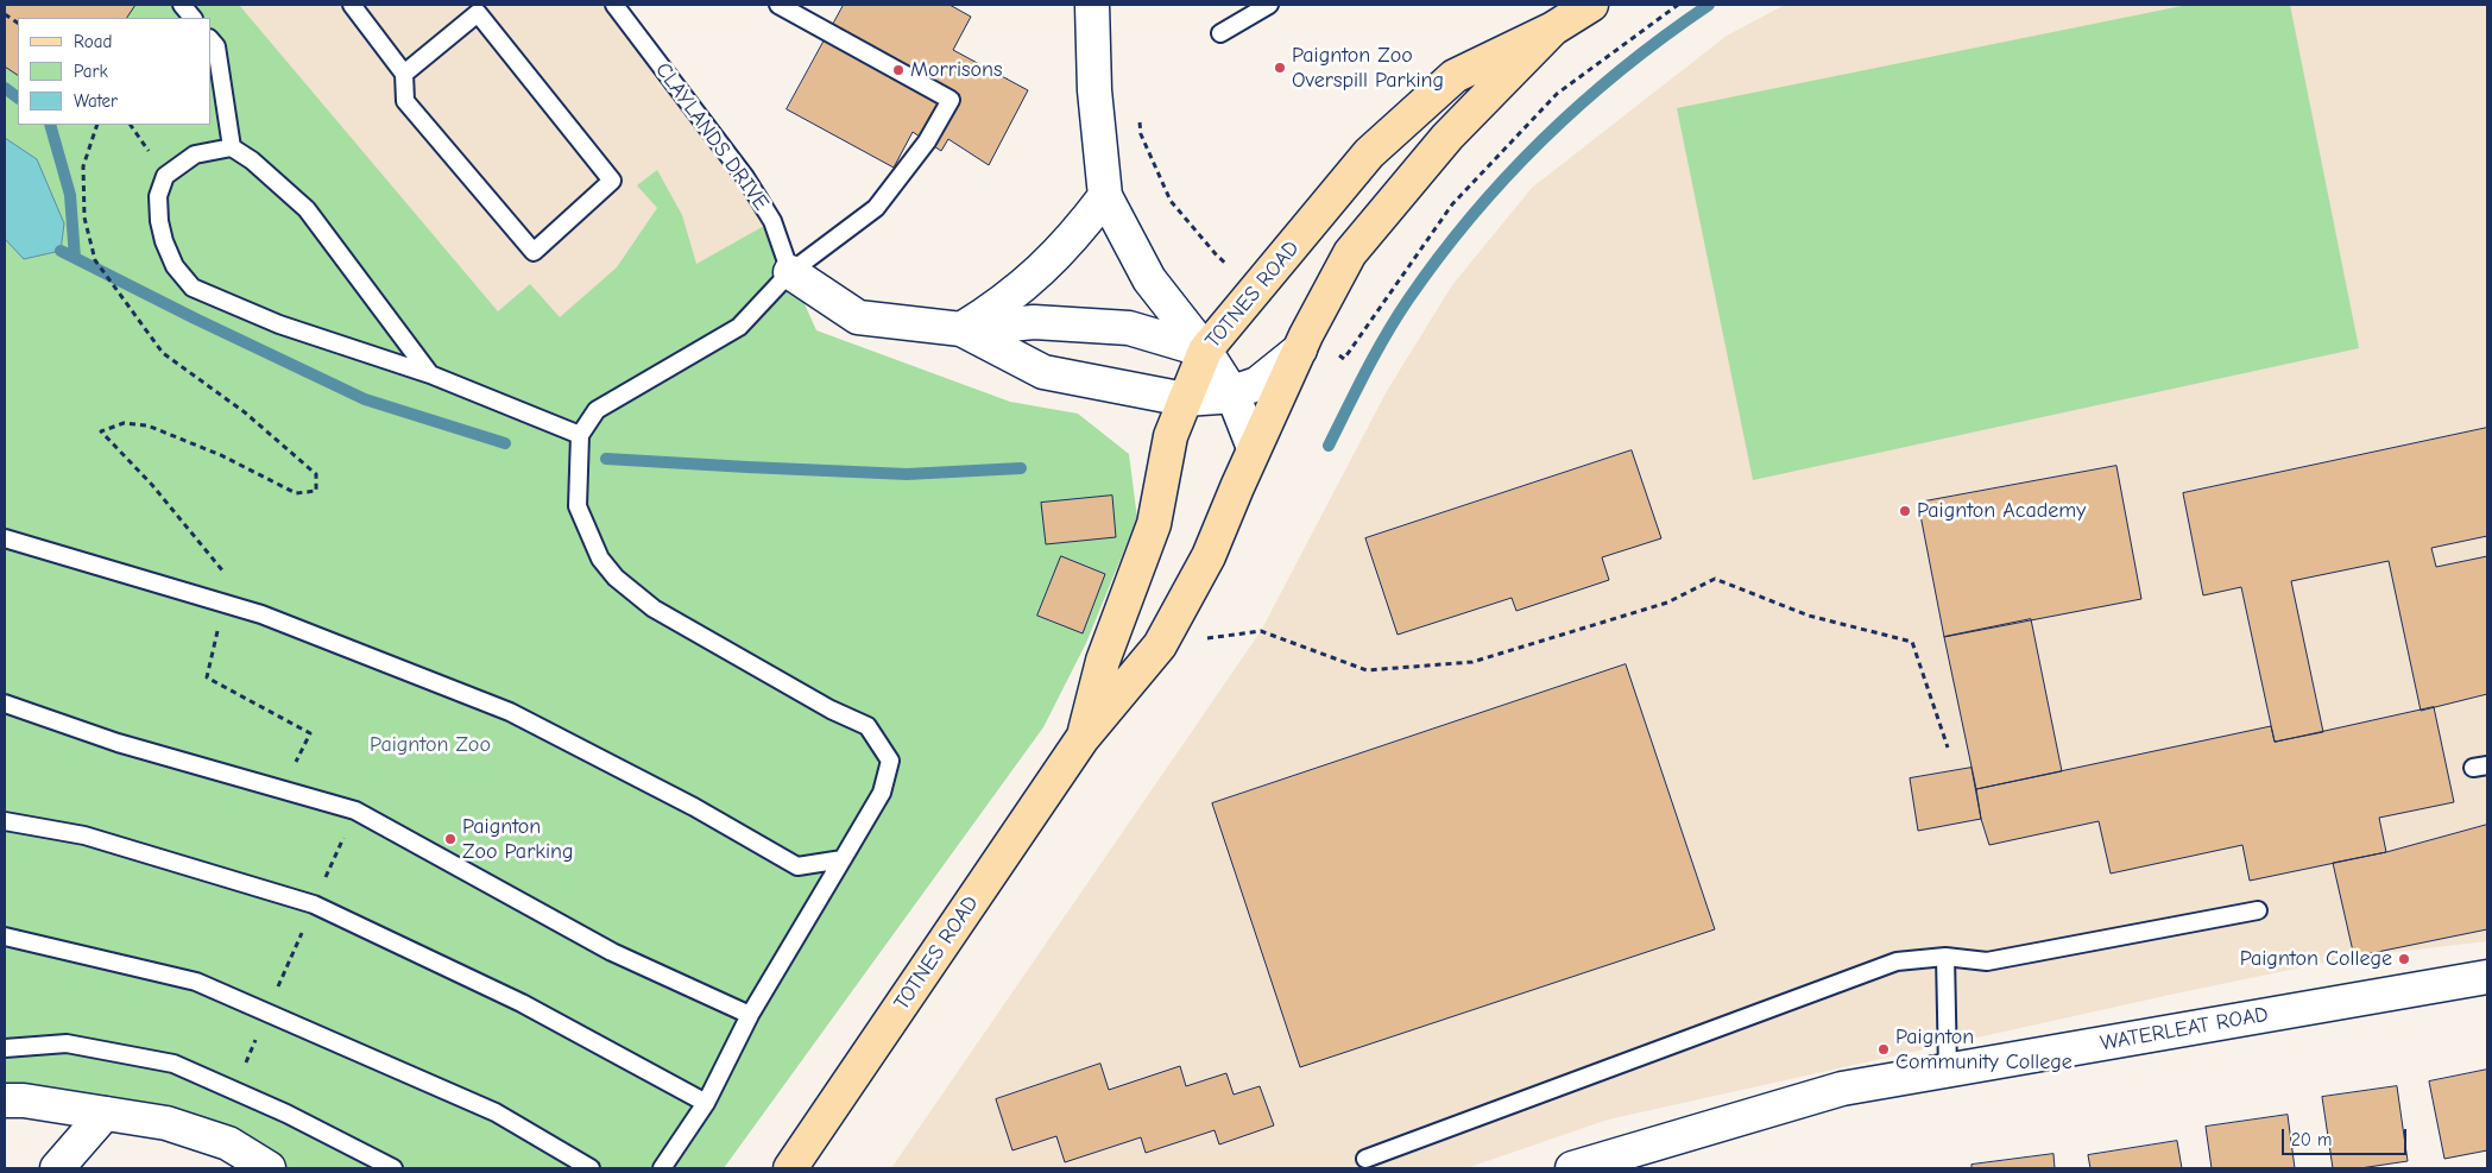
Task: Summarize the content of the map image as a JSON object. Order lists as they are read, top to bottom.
{
  "streets": {
    "main road": ["TOTNES ROAD"],
    "street": ["WATERLEAT ROAD"],
    "lane": ["CLAYLANDS DRIVE"]
  },
  "parks": ["Paignton Zoo"],
  "places": [
    "Paignton Zoo Overspill Parking",
    "Morrisons",
    "Paignton Academy",
    "Paignton Zoo Parking",
    "Paignton College",
    "Paignton Community College"
  ],
  "legend": ["Road", "Park", "Water"],
  "scale_bar": "20 m"
}
